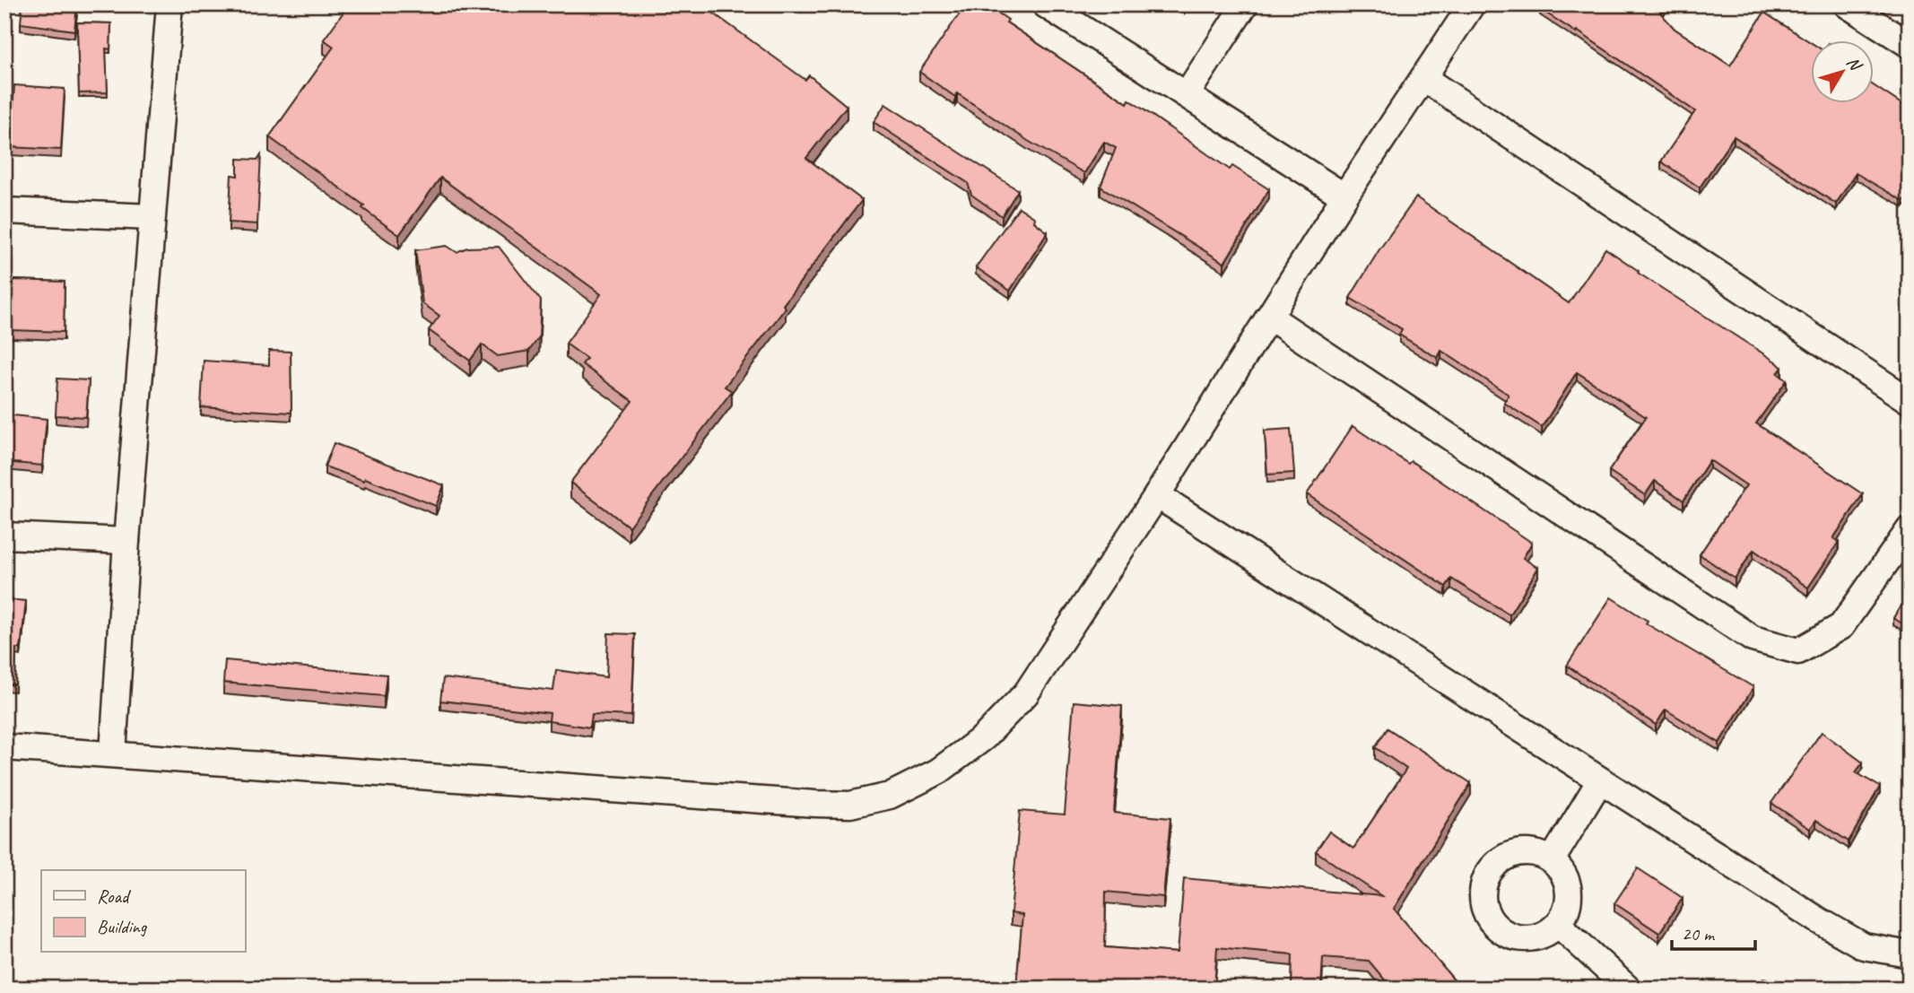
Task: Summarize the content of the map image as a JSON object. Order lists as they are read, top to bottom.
{
  "legend": ["Road", "Building"],
  "scale_bar": "20 m",
  "north": "top right"
}
